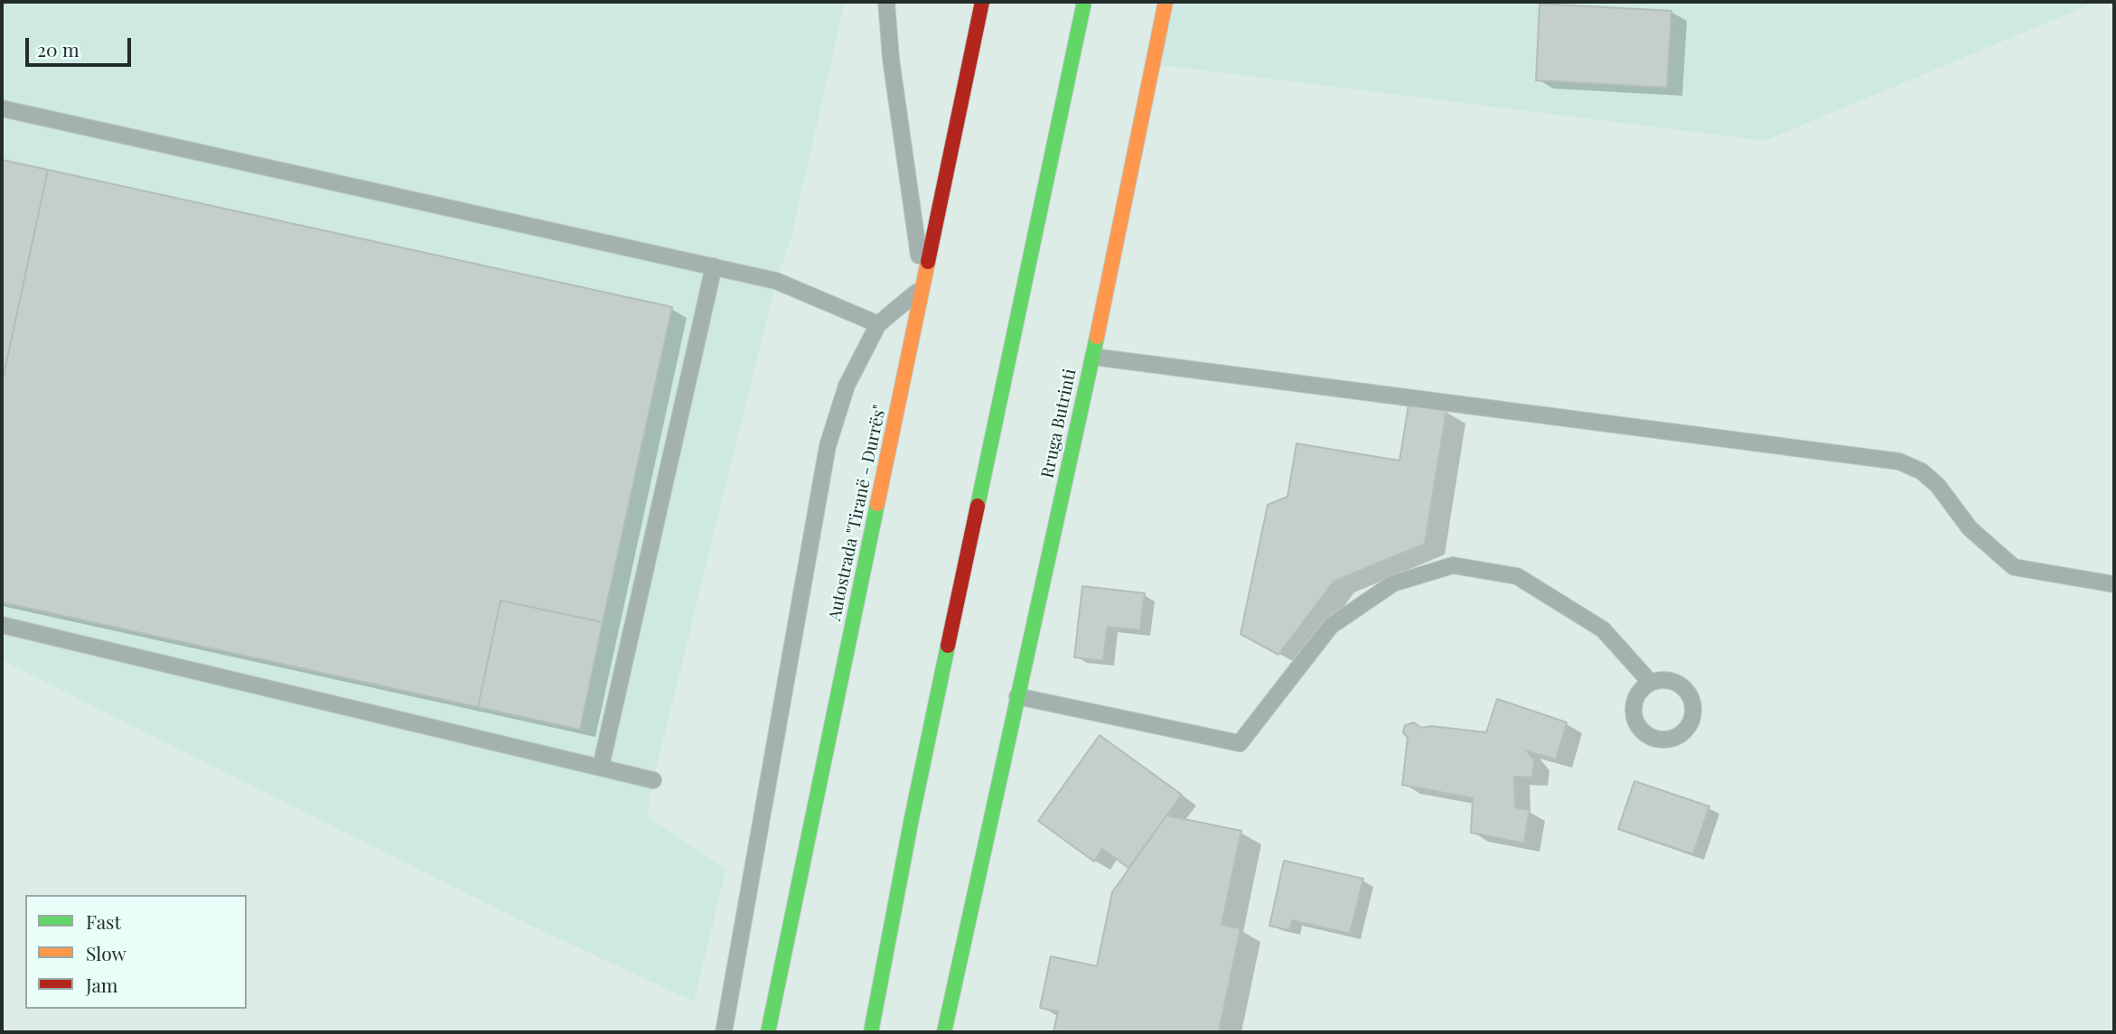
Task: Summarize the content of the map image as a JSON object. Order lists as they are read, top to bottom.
{
  "streets": {
    "main road": ["Rruga Butrinti", "Autostrada \"Tiranë - Durrës\""]
  },
  "legend": ["Fast", "Slow", "Jam"],
  "scale_bar": "20 m"
}
